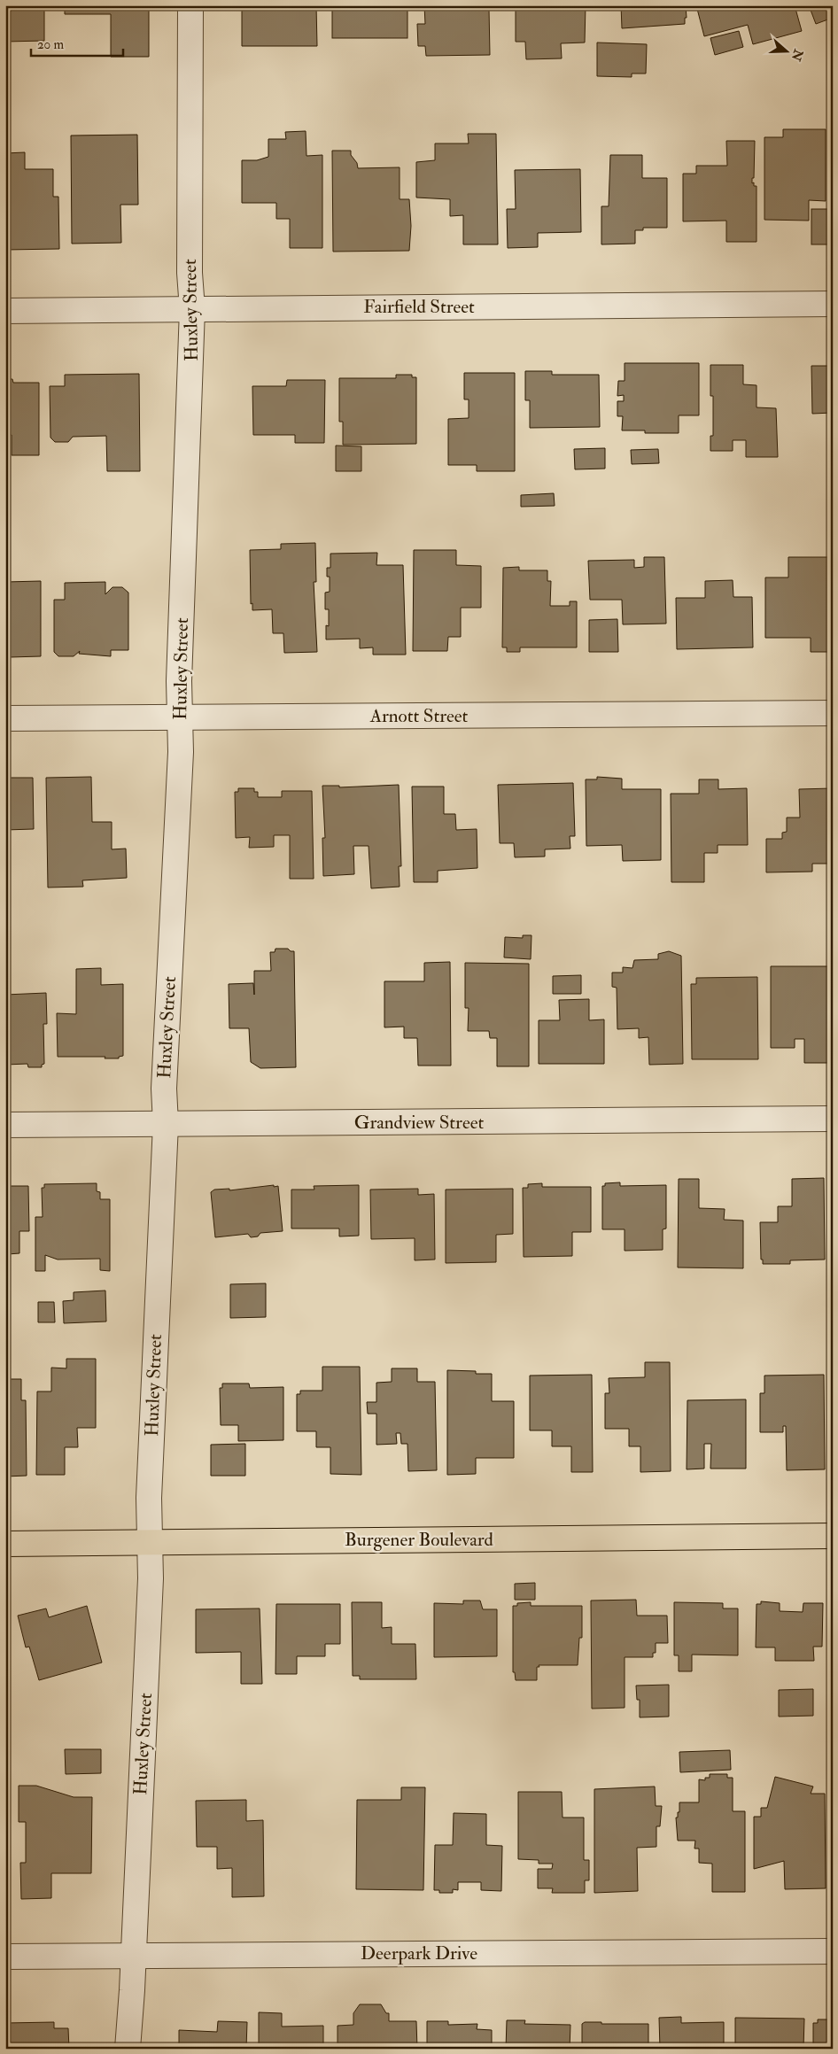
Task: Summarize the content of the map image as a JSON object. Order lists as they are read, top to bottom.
{
  "streets": {
    "main road": ["Burgener Boulevard"],
    "street": [
      "Fairfield Street",
      "Huxley Street",
      "Arnott Street",
      "Grandview Street",
      "Deerpark Drive"
    ]
  },
  "crossings": [
    ["Fairfield Street", "Huxley Street"],
    ["Huxley Street", "Arnott Street"],
    ["Huxley Street", "Grandview Street"],
    ["Huxley Street", "Burgener Boulevard"],
    ["Huxley Street", "Deerpark Drive"]
  ],
  "scale_bar": "20 m",
  "north": "right"
}
